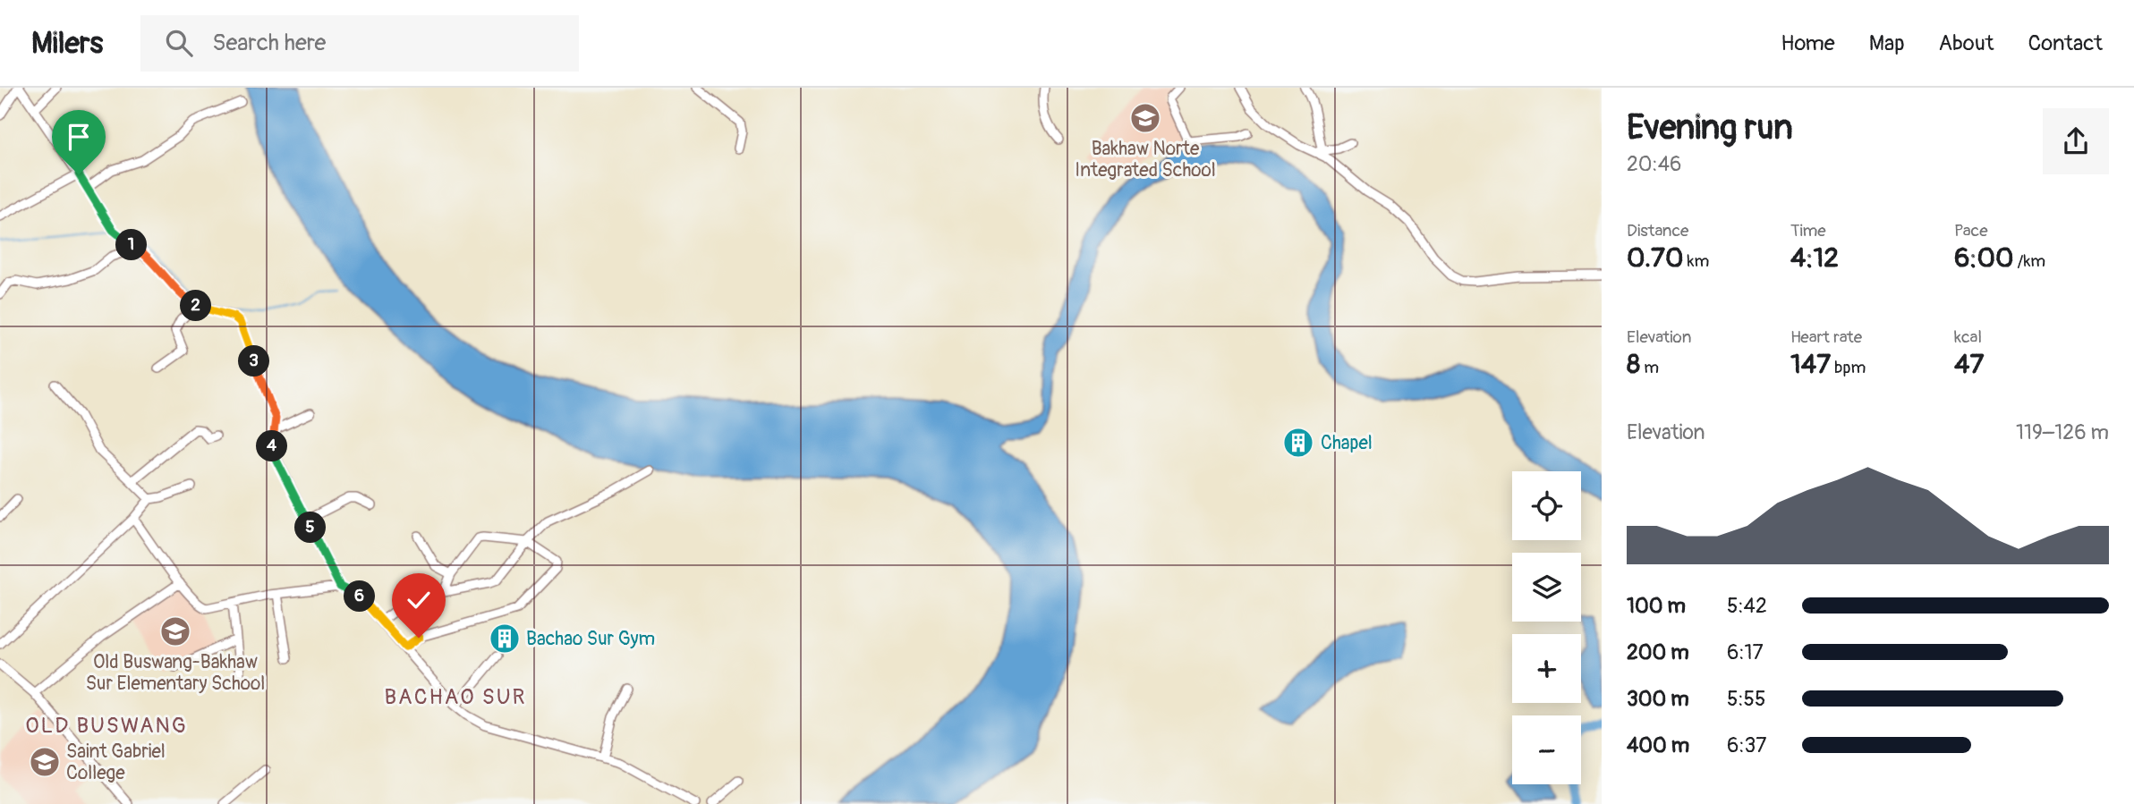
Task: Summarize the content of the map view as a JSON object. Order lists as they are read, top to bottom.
{
  "districts": ["BACHAO SUR", "OLD BUSWANG"],
  "places": {
    "school or university": ["Bakhaw Norte Integrated School", "Old Buswang-Bakhaw Sur Elementary School", "Saint Gabriel College"],
    "building": ["Chapel", "Bachao Sur Gym"]
  },
  "page": {
    "header": "Milers",
    "search": "Search here",
    "nav": [
      "Home",
      "Map",
      "About",
      "Contact"
    ],
    "heading": ["Evening run", "20:46"],
    "stats": [
      ["Distance", "0.70 km"],
      ["Time", "4:12"],
      ["Pace", "6:00 /km"],
      ["Elevation", "8 m"],
      ["Heart rate", "147 bpm"],
      ["kcal", "47"]
    ],
    "pins": [
      "1",
      "2",
      "3",
      "4",
      "5",
      "6"
    ],
    "chart": ["Elevation", "119–126 m"],
    "map_buttons": ["+", "−"],
    "list": [
      {
        "name": "100 m",
        "note": "5:42"
      },
      {
        "name": "200 m",
        "note": "6:17"
      },
      {
        "name": "300 m",
        "note": "5:55"
      },
      {
        "name": "400 m",
        "note": "6:37"
      }
    ]
  }
}
